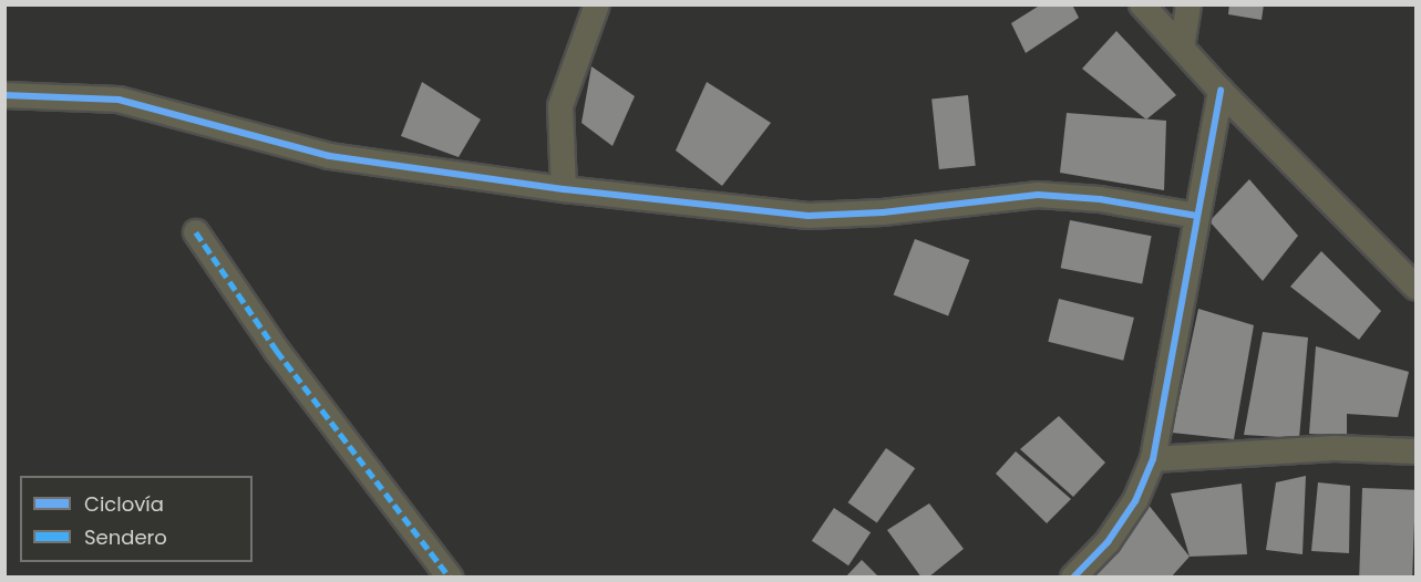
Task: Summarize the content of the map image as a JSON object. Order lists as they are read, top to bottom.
{
  "legend": ["Ciclovía", "Sendero"]
}
